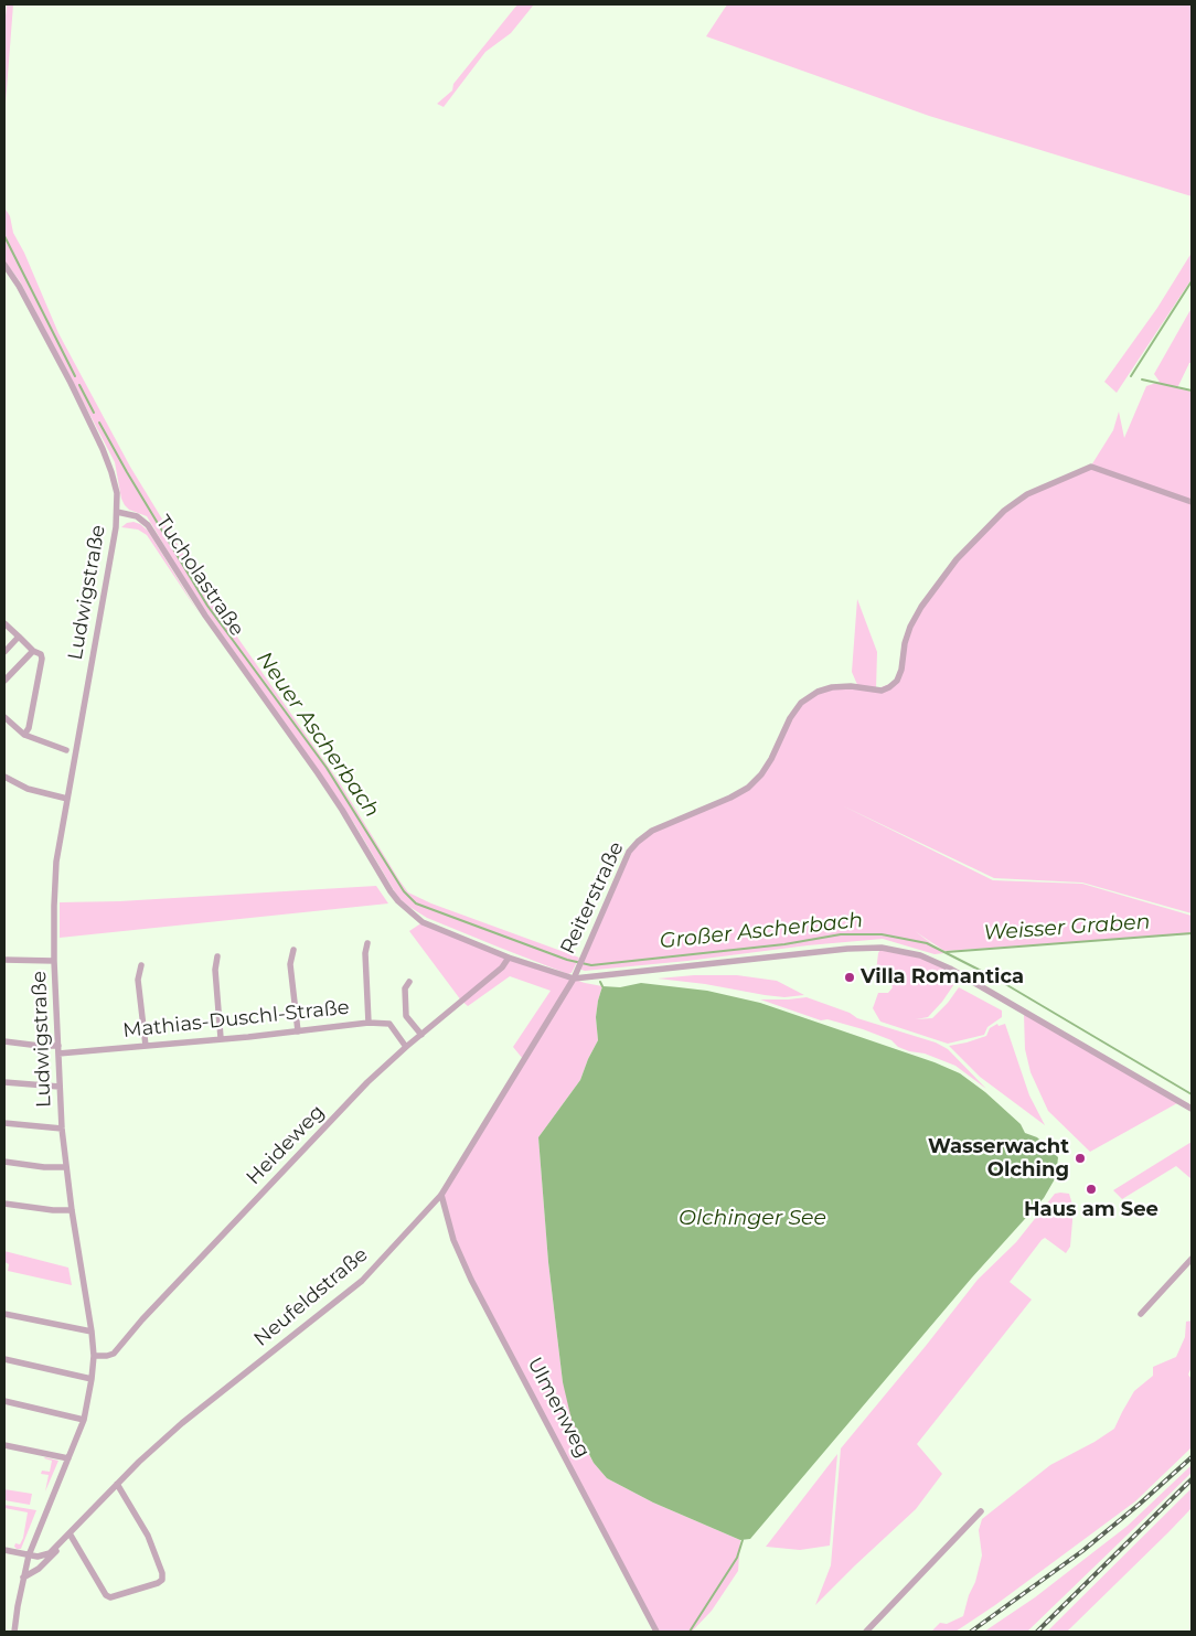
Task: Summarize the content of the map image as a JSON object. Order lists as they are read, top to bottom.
{
  "streets": {
    "street": [
      "Tucholastraße",
      "Ludwigstraße",
      "Reiterstraße",
      "Mathias-Duschl-Straße",
      "Heideweg",
      "Neufeldstraße",
      "Ulmenweg"
    ]
  },
  "crossings": [
    ["Tucholastraße", "Ludwigstraße"],
    ["Tucholastraße", "Reiterstraße"],
    ["Tucholastraße", "Heideweg"],
    ["Tucholastraße", "Neufeldstraße"],
    ["Ludwigstraße", "Mathias-Duschl-Straße"],
    ["Ludwigstraße", "Heideweg"],
    ["Ludwigstraße", "Neufeldstraße"],
    ["Reiterstraße", "Neufeldstraße"],
    ["Mathias-Duschl-Straße", "Heideweg"],
    ["Neufeldstraße", "Ulmenweg"]
  ],
  "water": [
    "Neuer Ascherbach",
    "Weisser Graben",
    "Großer Ascherbach",
    "Olchinger See"
  ],
  "places": ["Villa Romantica", "Wasserwacht Olching", "Haus am See"]
}
